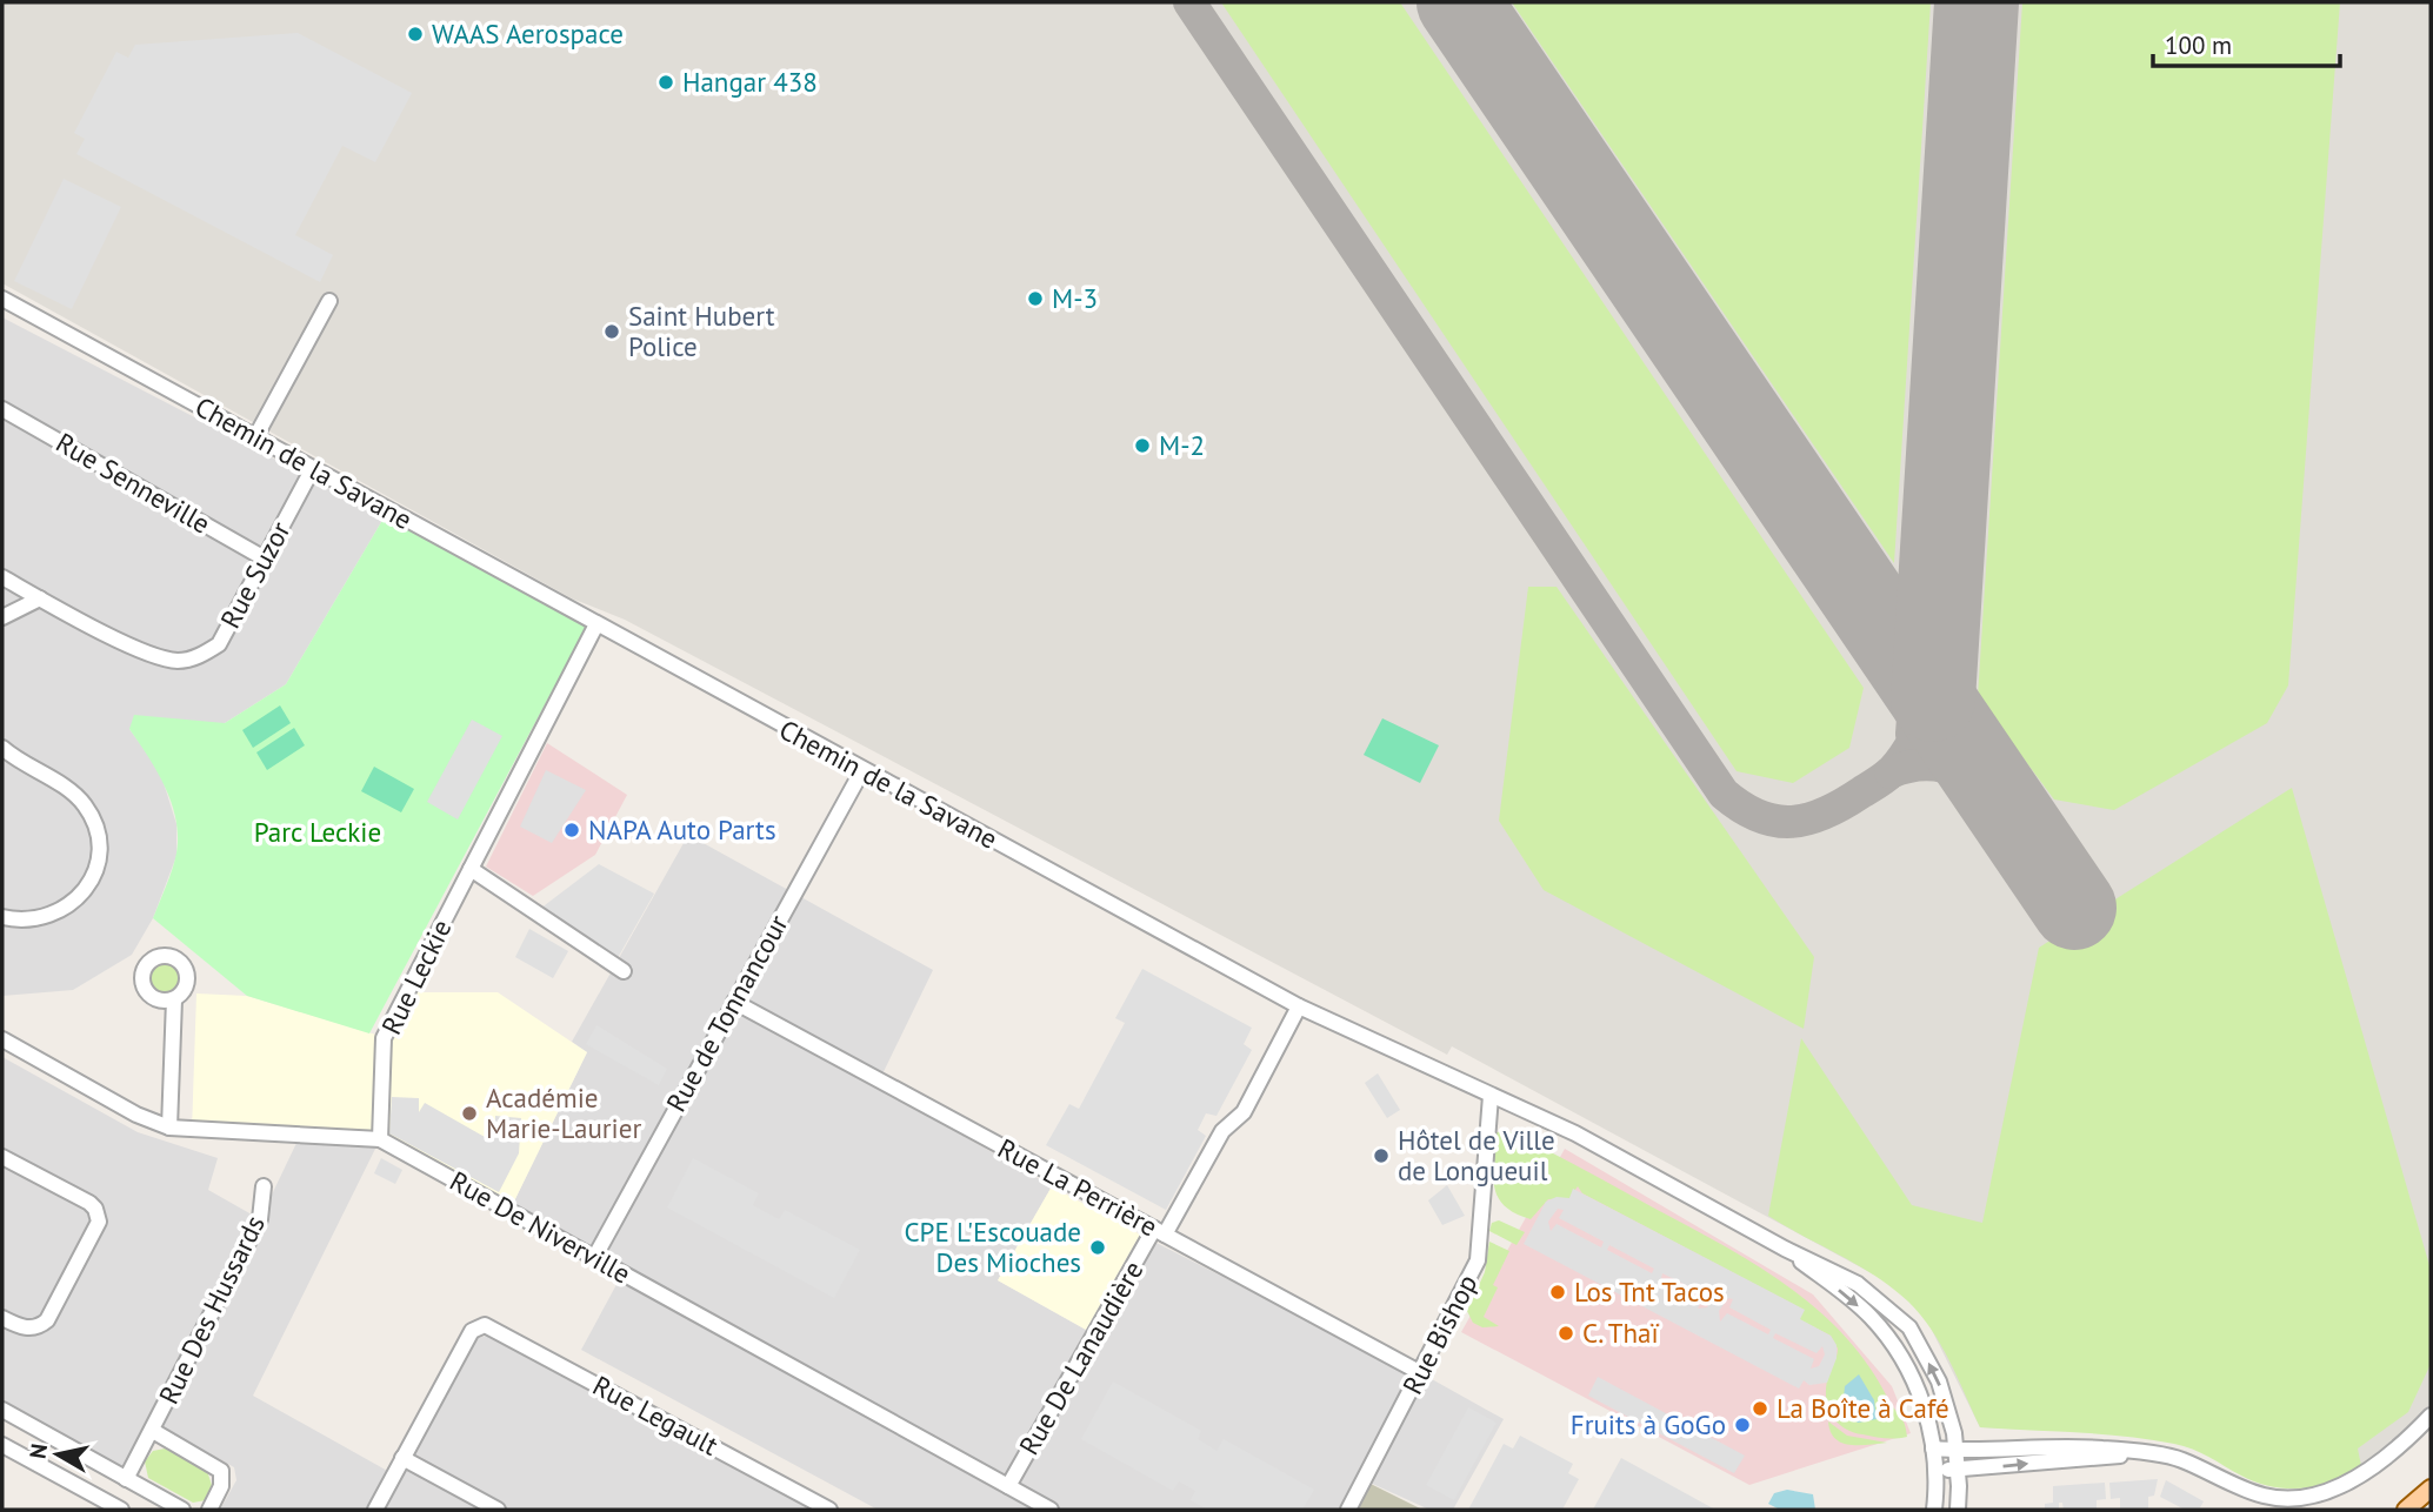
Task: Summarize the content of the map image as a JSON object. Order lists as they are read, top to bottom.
{
  "streets": {
    "street": [
      "Chemin de la Savane",
      "Rue Senneville",
      "Rue Suzor",
      "Rue Leckie",
      "Rue de Tonnancour",
      "Rue La Perrière",
      "Rue De Niverville",
      "Rue Des Hussards",
      "Rue Bishop",
      "Rue De Lanaudière",
      "Rue Legault"
    ]
  },
  "crossings": [
    ["Chemin de la Savane", "Rue Suzor"],
    ["Chemin de la Savane", "Rue Leckie"],
    ["Chemin de la Savane", "Rue de Tonnancour"],
    ["Chemin de la Savane", "Rue Bishop"],
    ["Chemin de la Savane", "Rue De Lanaudière"],
    ["Rue Senneville", "Rue Suzor"],
    ["Rue Leckie", "Rue De Niverville"],
    ["Rue de Tonnancour", "Rue La Perrière"],
    ["Rue de Tonnancour", "Rue De Niverville"],
    ["Rue La Perrière", "Rue Bishop"],
    ["Rue La Perrière", "Rue De Lanaudière"],
    ["Rue De Niverville", "Rue De Lanaudière"]
  ],
  "parks": ["Parc Leckie"],
  "places": [
    "WAAS Aerospace",
    "Hangar 438",
    "M-3",
    "Saint Hubert Police",
    "M-2",
    "NAPA Auto Parts",
    "Académie Marie-Laurier",
    "Hôtel de Ville de Longueuil",
    "CPE L'Escouade Des Mioches",
    "Los Tnt Tacos",
    "C. Thaï",
    "La Boîte à Café",
    "Fruits à GoGo"
  ],
  "scale_bar": "100 m",
  "north": "left"
}
